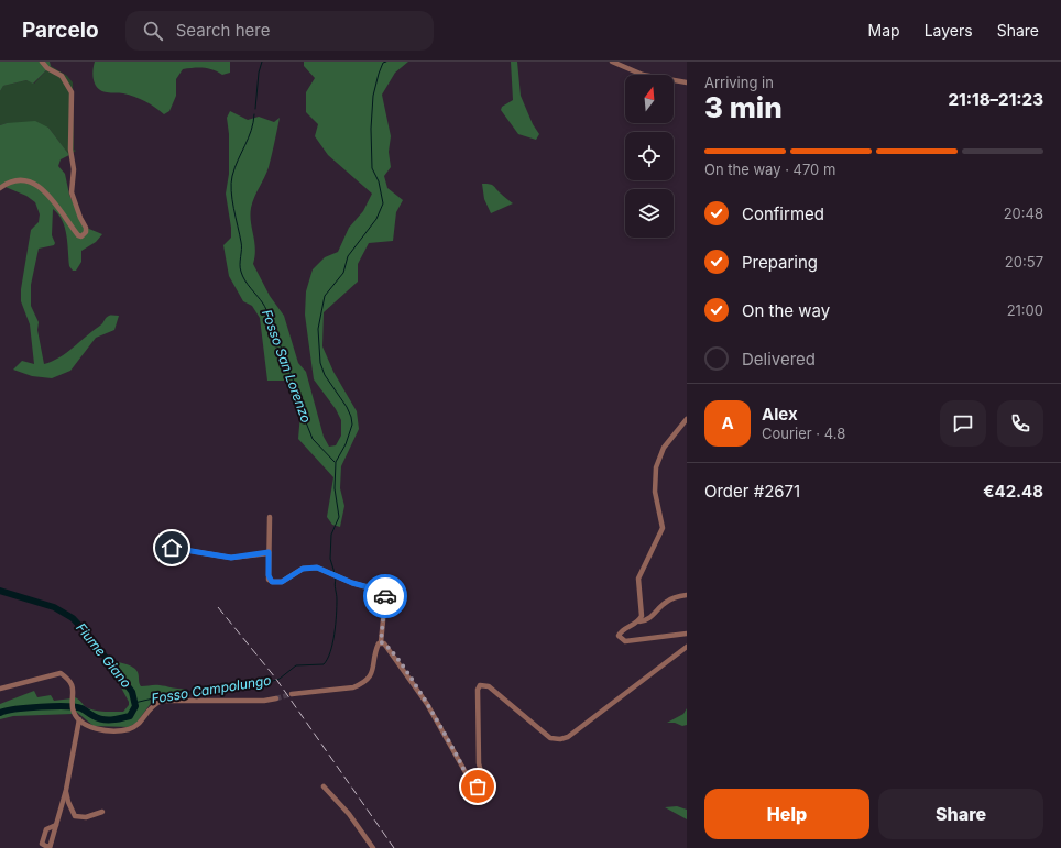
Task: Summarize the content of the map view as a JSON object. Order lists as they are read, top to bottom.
{
  "water": ["Fosso San Lorenzo", "Fiume Giano", "Fosso Campolungo"],
  "north": "top",
  "page": {
    "header": "Parcelo",
    "search": "Search here",
    "nav": ["Map", "Layers", "Share"],
    "heading": ["3 min", "Arriving in", "21:18–21:23"],
    "panel": [
      "Alex",
      "Courier · 4.8",
      "Order #2671",
      "€42.48"
    ],
    "bar": "On the way · 470 m",
    "list": [
      ["Confirmed", "20:48"],
      ["Preparing", "20:57"],
      ["On the way", "21:00"],
      "Delivered"
    ],
    "round": "A",
    "buttons": ["Help", "Share"]
  }
}
